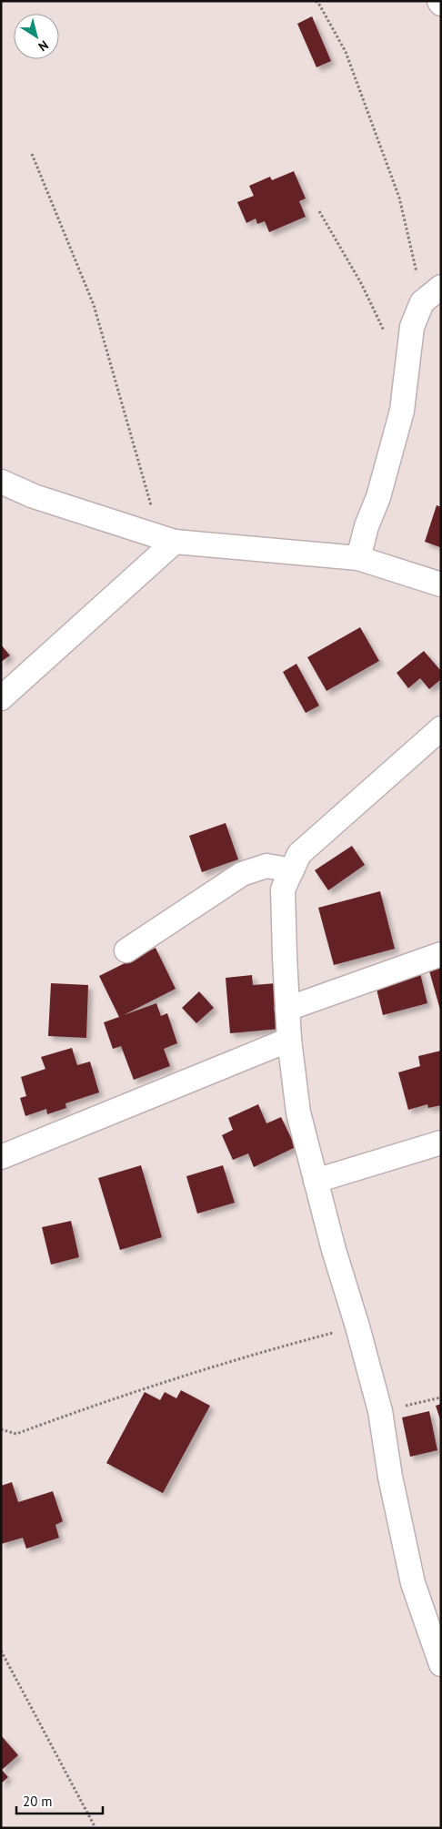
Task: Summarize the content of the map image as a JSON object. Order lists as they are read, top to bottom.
{
  "scale_bar": "20 m",
  "north": "bottom right"
}
